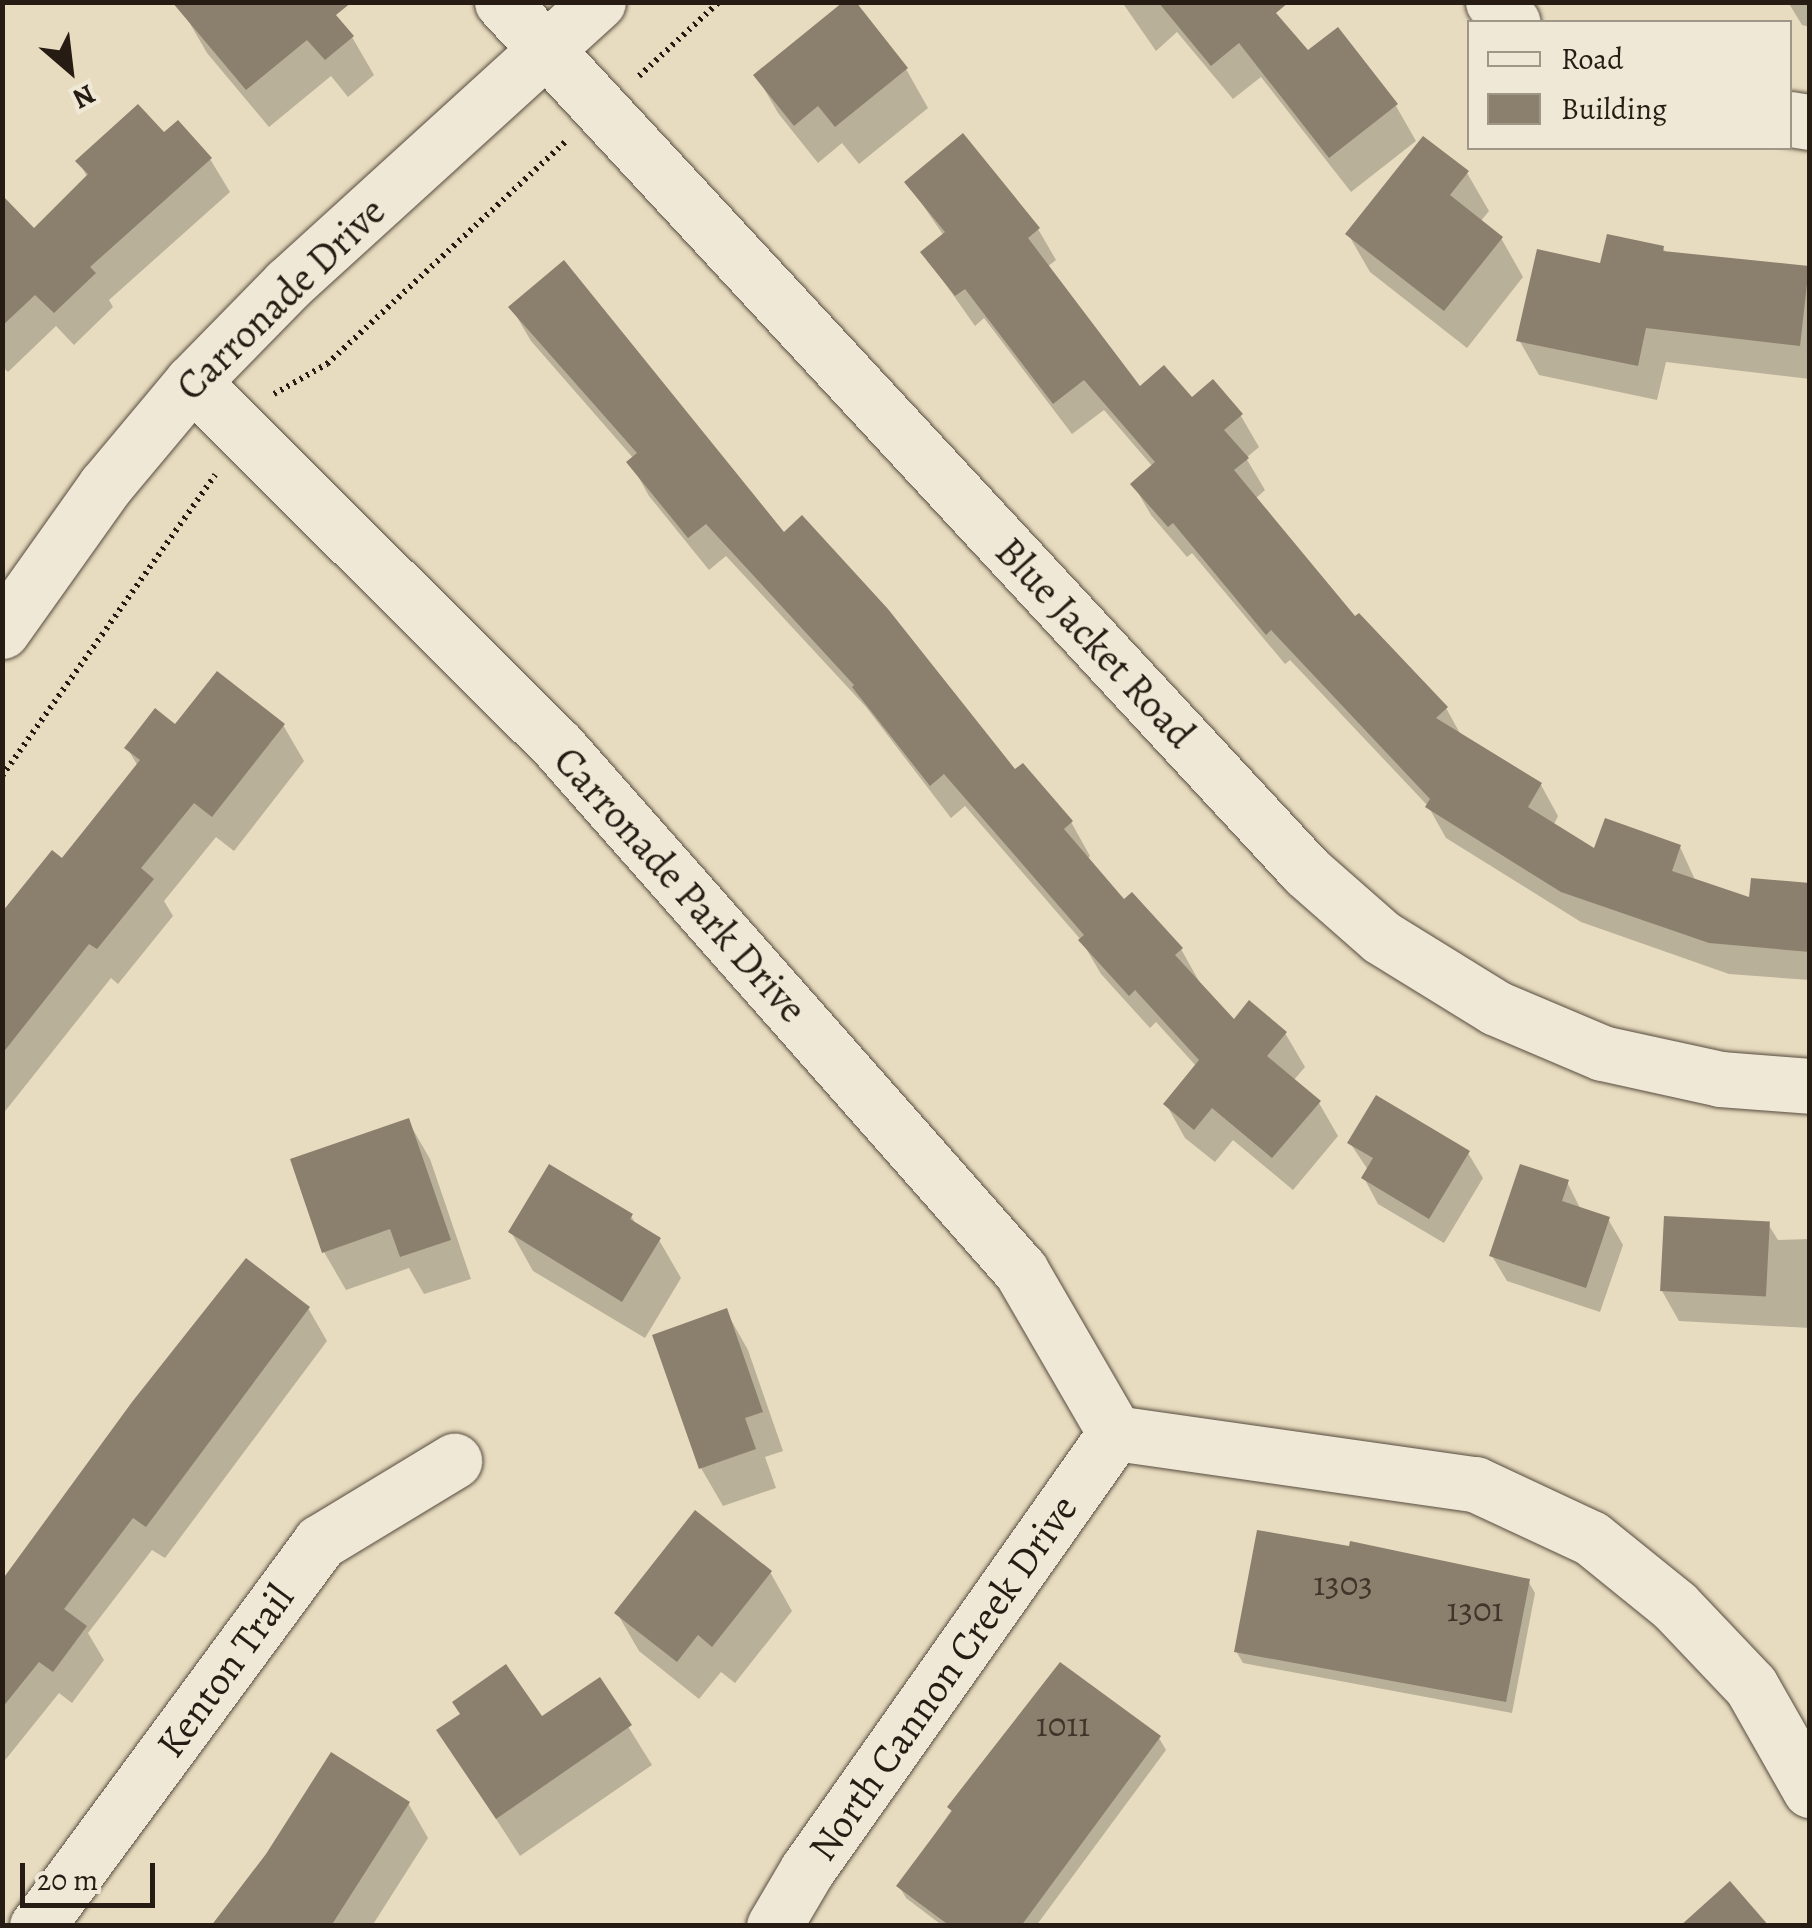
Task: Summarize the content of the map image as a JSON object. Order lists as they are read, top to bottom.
{
  "streets": {
    "street": [
      "Carronade Drive",
      "Blue Jacket Road",
      "Carronade Park Drive",
      "Kenton Trail",
      "North Cannon Creek Drive"
    ]
  },
  "crossings": [
    ["Carronade Drive", "Blue Jacket Road"],
    ["Carronade Drive", "Carronade Park Drive"],
    ["Carronade Park Drive", "North Cannon Creek Drive"]
  ],
  "house_numbers": ["1303", "1301", "1011"],
  "legend": ["Road", "Building"],
  "scale_bar": "20 m",
  "north": "bottom right"
}
